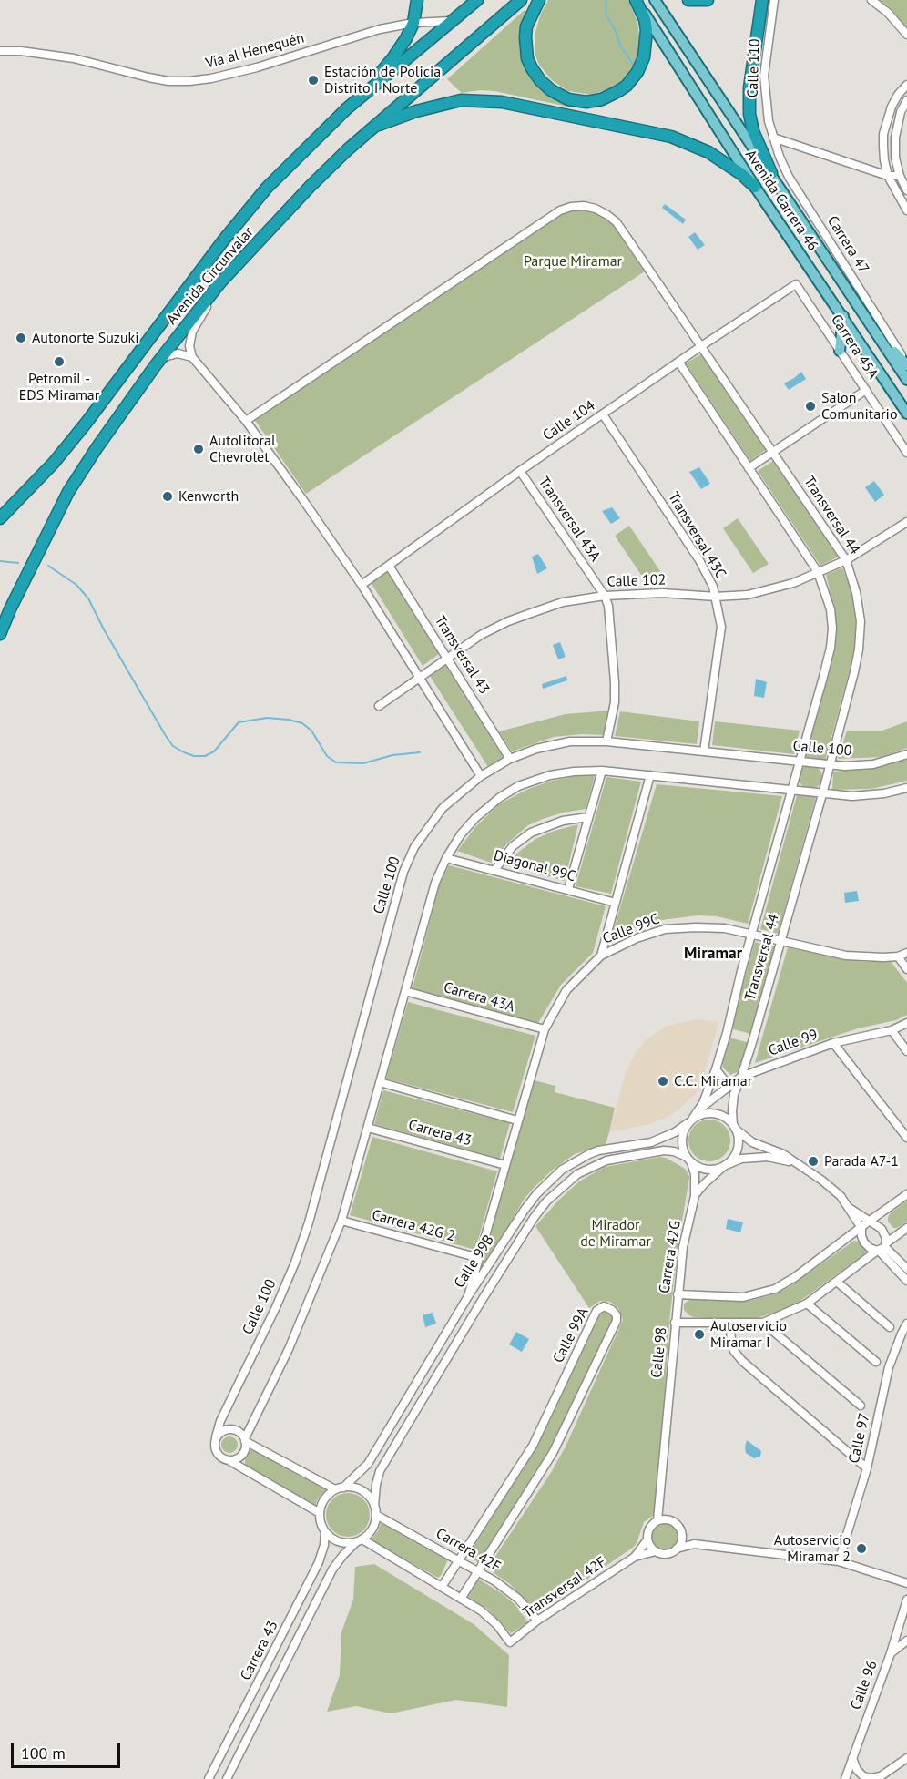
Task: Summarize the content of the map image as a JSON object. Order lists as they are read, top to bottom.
{
  "streets": {
    "highway": ["Avenida Circunvalar"],
    "main road": ["Avenida Carrera 46"],
    "street": [
      "Vía al Henequén",
      "Calle 110",
      "Carrera 47",
      "Carrera 45A",
      "Calle 104",
      "Transversal 44",
      "Transversal 43A",
      "Transversal 43C",
      "Calle 102",
      "Transversal 43",
      "Calle 100",
      "Diagonal 99C",
      "Calle 99C",
      "Carrera 43A",
      "Calle 99",
      "Carrera 43",
      "Carrera 42G 2",
      "Carrera 42G",
      "Calle 99B",
      "Calle 99A",
      "Calle 98",
      "Calle 97",
      "Carrera 42F",
      "Transversal 42F",
      "Calle 96"
    ]
  },
  "crossings": [
    ["Vía al Henequén", "Avenida Circunvalar"],
    ["Calle 110", "Carrera 47"],
    ["Carrera 45A", "Calle 104"],
    ["Calle 104", "Transversal 44"],
    ["Calle 104", "Transversal 43A"],
    ["Calle 104", "Transversal 43C"],
    ["Calle 104", "Transversal 43"],
    ["Transversal 44", "Calle 102"],
    ["Transversal 44", "Calle 100"],
    ["Transversal 44", "Calle 99C"],
    ["Transversal 44", "Calle 99"],
    ["Transversal 44", "Carrera 42G"],
    ["Transversal 44", "Calle 99B"],
    ["Transversal 43A", "Calle 102"],
    ["Transversal 43A", "Calle 100"],
    ["Transversal 43C", "Calle 102"],
    ["Transversal 43C", "Calle 100"],
    ["Calle 102", "Transversal 43"],
    ["Transversal 43", "Calle 100"],
    ["Calle 99C", "Carrera 43A"],
    ["Calle 99C", "Carrera 43"],
    ["Calle 99C", "Carrera 42G 2"],
    ["Calle 99C", "Calle 99B"],
    ["Carrera 43", "Calle 99B"],
    ["Carrera 43", "Carrera 42F"],
    ["Carrera 42G", "Calle 99B"],
    ["Carrera 42G", "Calle 98"],
    ["Calle 99B", "Carrera 42F"],
    ["Calle 99A", "Carrera 42F"],
    ["Calle 99A", "Transversal 42F"],
    ["Calle 98", "Transversal 42F"],
    ["Carrera 42F", "Transversal 42F"]
  ],
  "districts": ["Miramar"],
  "parks": ["Parque Miramar", "Mirador de Miramar"],
  "places": [
    "Estación de Policia Distrito I Norte",
    "Autonorte Suzuki",
    "Petromil - EDS Miramar",
    "Salon Comunitario",
    "Autolitoral Chevrolet",
    "Kenworth",
    "C.C. Miramar",
    "Parada A7-1",
    "Autoservicio Miramar I",
    "Autoservicio Miramar 2"
  ],
  "scale_bar": "100 m"
}
